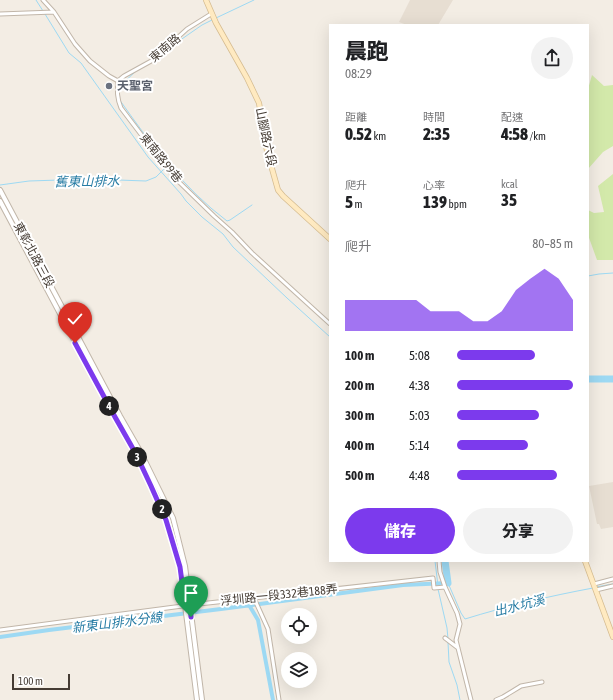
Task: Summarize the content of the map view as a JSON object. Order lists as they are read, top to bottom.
{
  "streets": {
    "main road": ["山腳路六段"],
    "street": [
      "東南路",
      "東南路99巷",
      "東彰北路三段",
      "浮圳路一段332巷188弄"
    ]
  },
  "crossings": [
    ["東南路", "山腳路六段"],
    ["東南路", "東南路99巷"],
    ["東彰北路三段", "浮圳路一段332巷188弄"]
  ],
  "water": ["舊東山排水", "出水坑溪", "新東山排水分線"],
  "places": ["天聖宮"],
  "scale_bar": "100 m",
  "page": {
    "heading": ["晨跑", "08:29"],
    "stats": [
      ["距離", "0.52 km"],
      ["時間", "2:35"],
      ["配速", "4:58 /km"],
      ["爬升", "5 m"],
      ["心率", "139 bpm"],
      ["kcal", "35"]
    ],
    "chart": ["爬升", "80–85 m"],
    "list": [
      {
        "name": "100 m",
        "note": "5:08"
      },
      {
        "name": "200 m",
        "note": "4:38"
      },
      {
        "name": "300 m",
        "note": "5:03"
      },
      {
        "name": "400 m",
        "note": "5:14"
      },
      {
        "name": "500 m",
        "note": "4:48"
      }
    ],
    "pins": ["4", "3", "2"],
    "buttons": ["儲存", "分享"],
    "scale": "100 m"
  }
}
